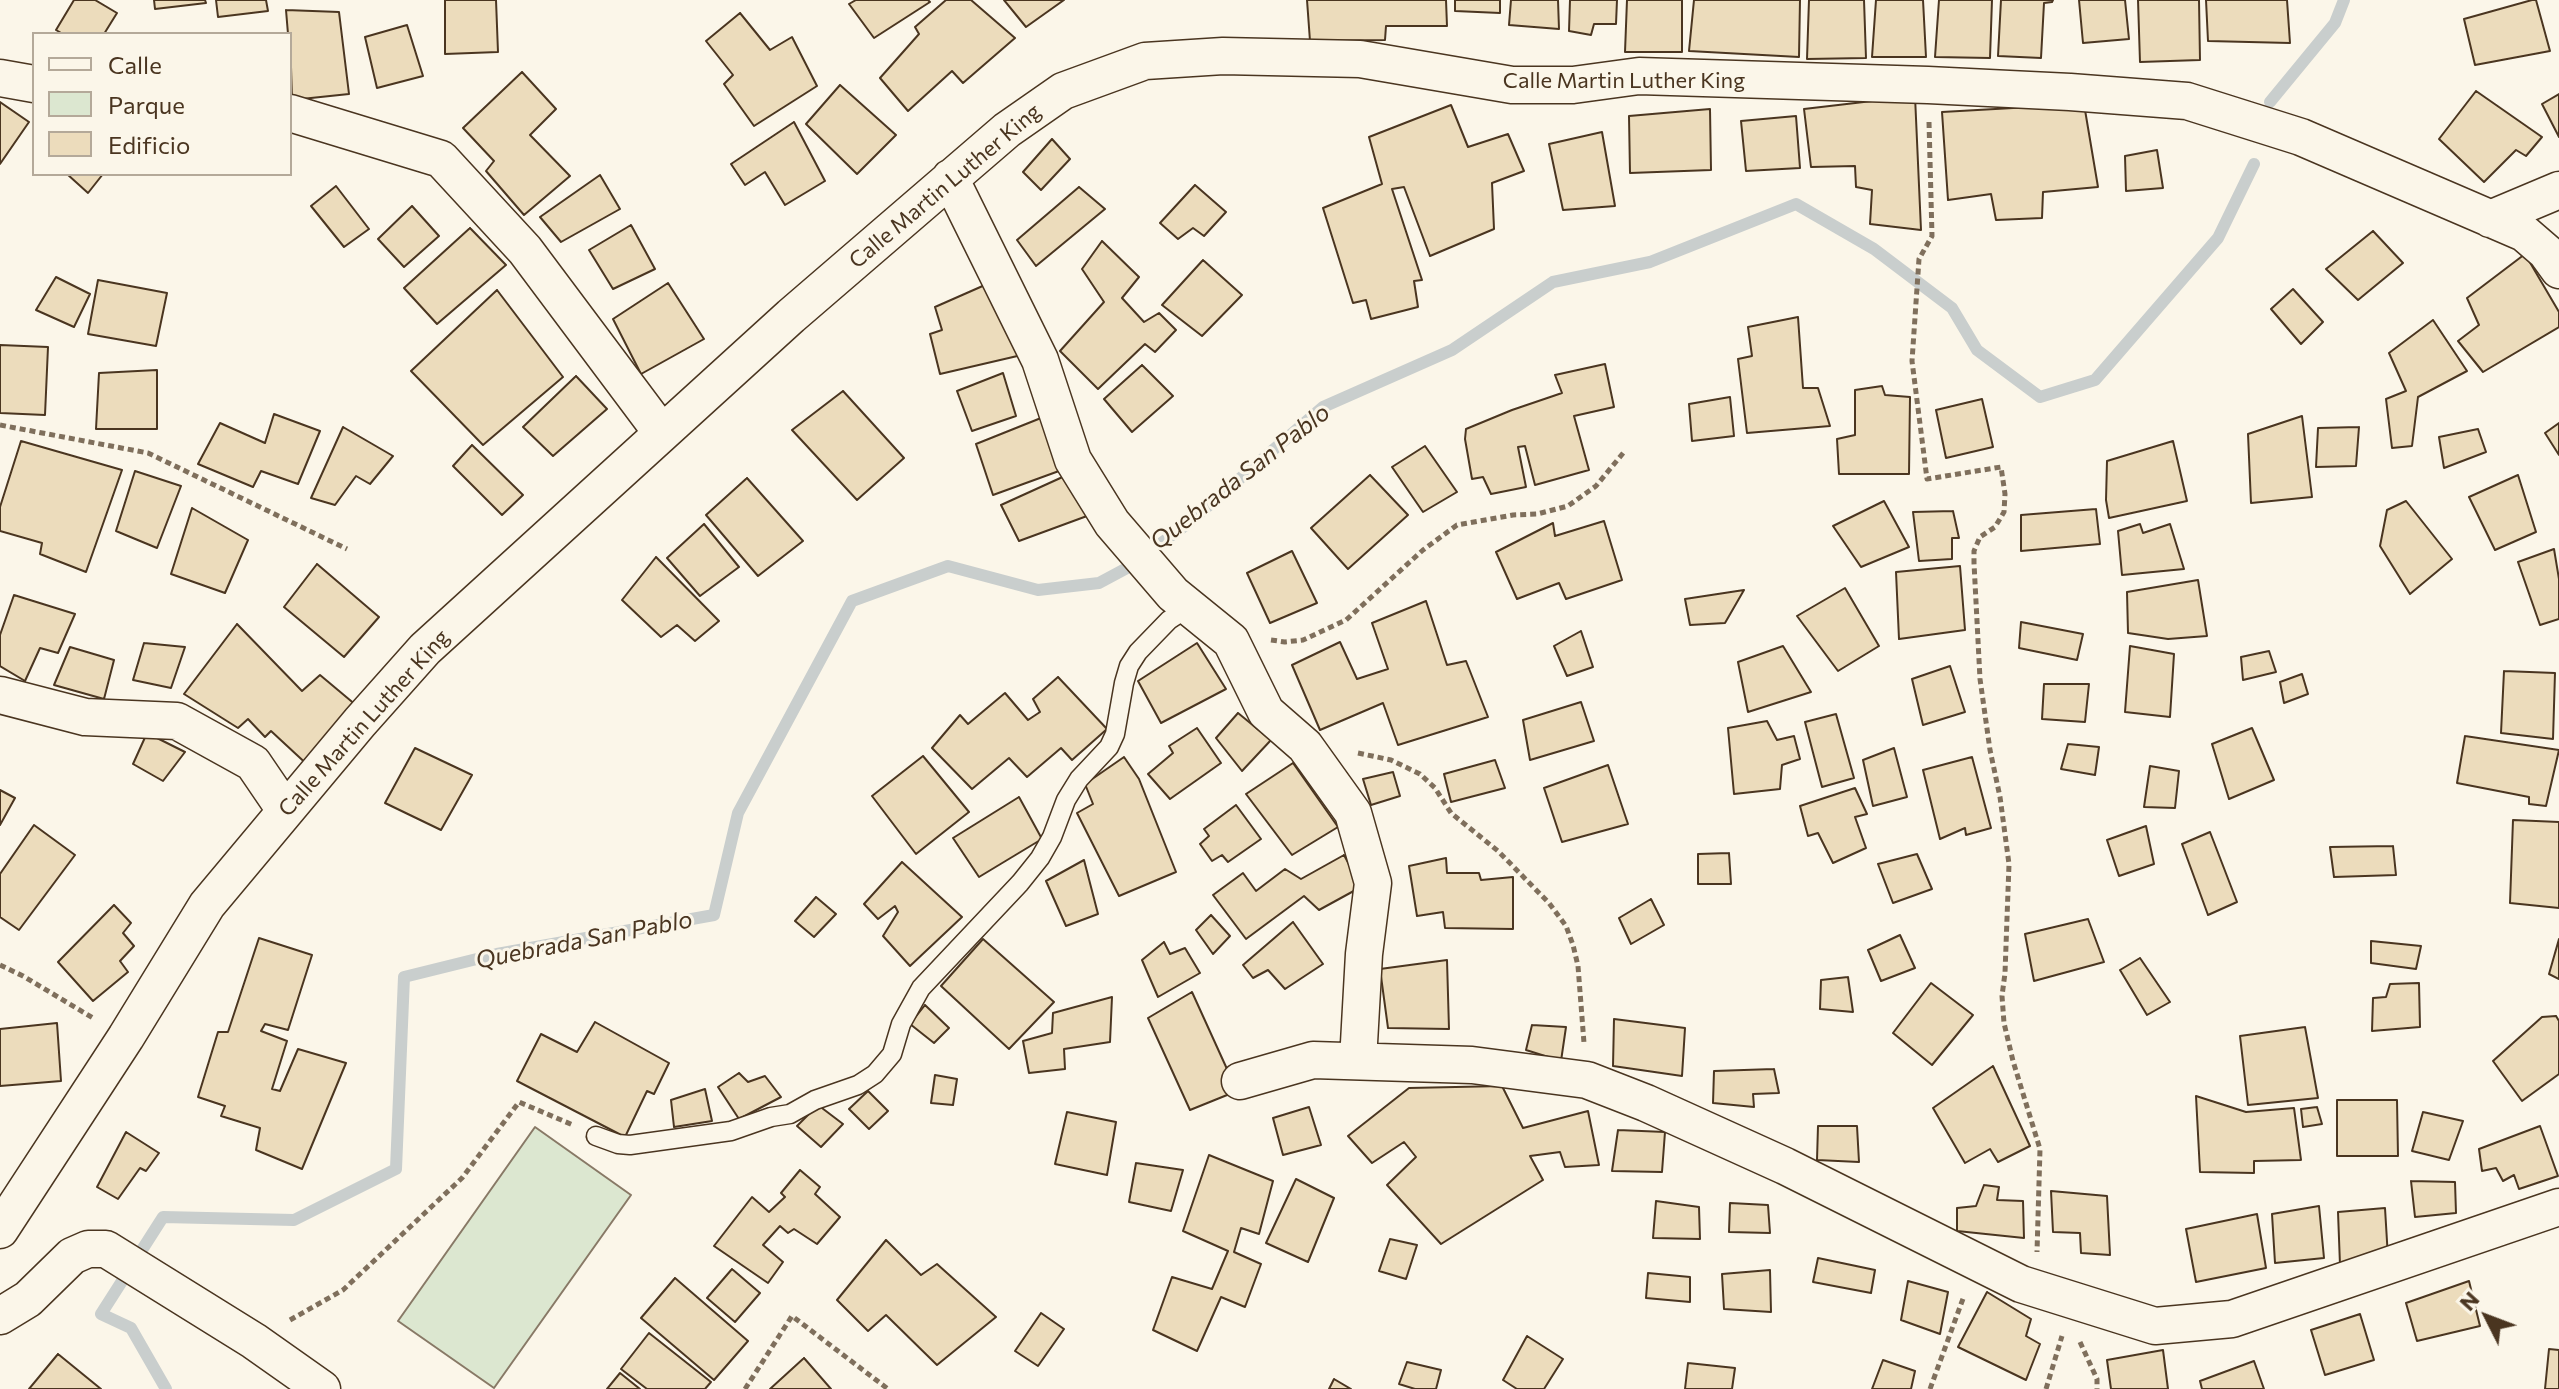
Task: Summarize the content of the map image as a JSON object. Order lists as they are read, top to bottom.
{
  "streets": {
    "street": ["Calle Martin Luther King"]
  },
  "water": ["Quebrada San Pablo"],
  "legend": ["Calle", "Parque", "Edificio"],
  "north": "top left"
}
